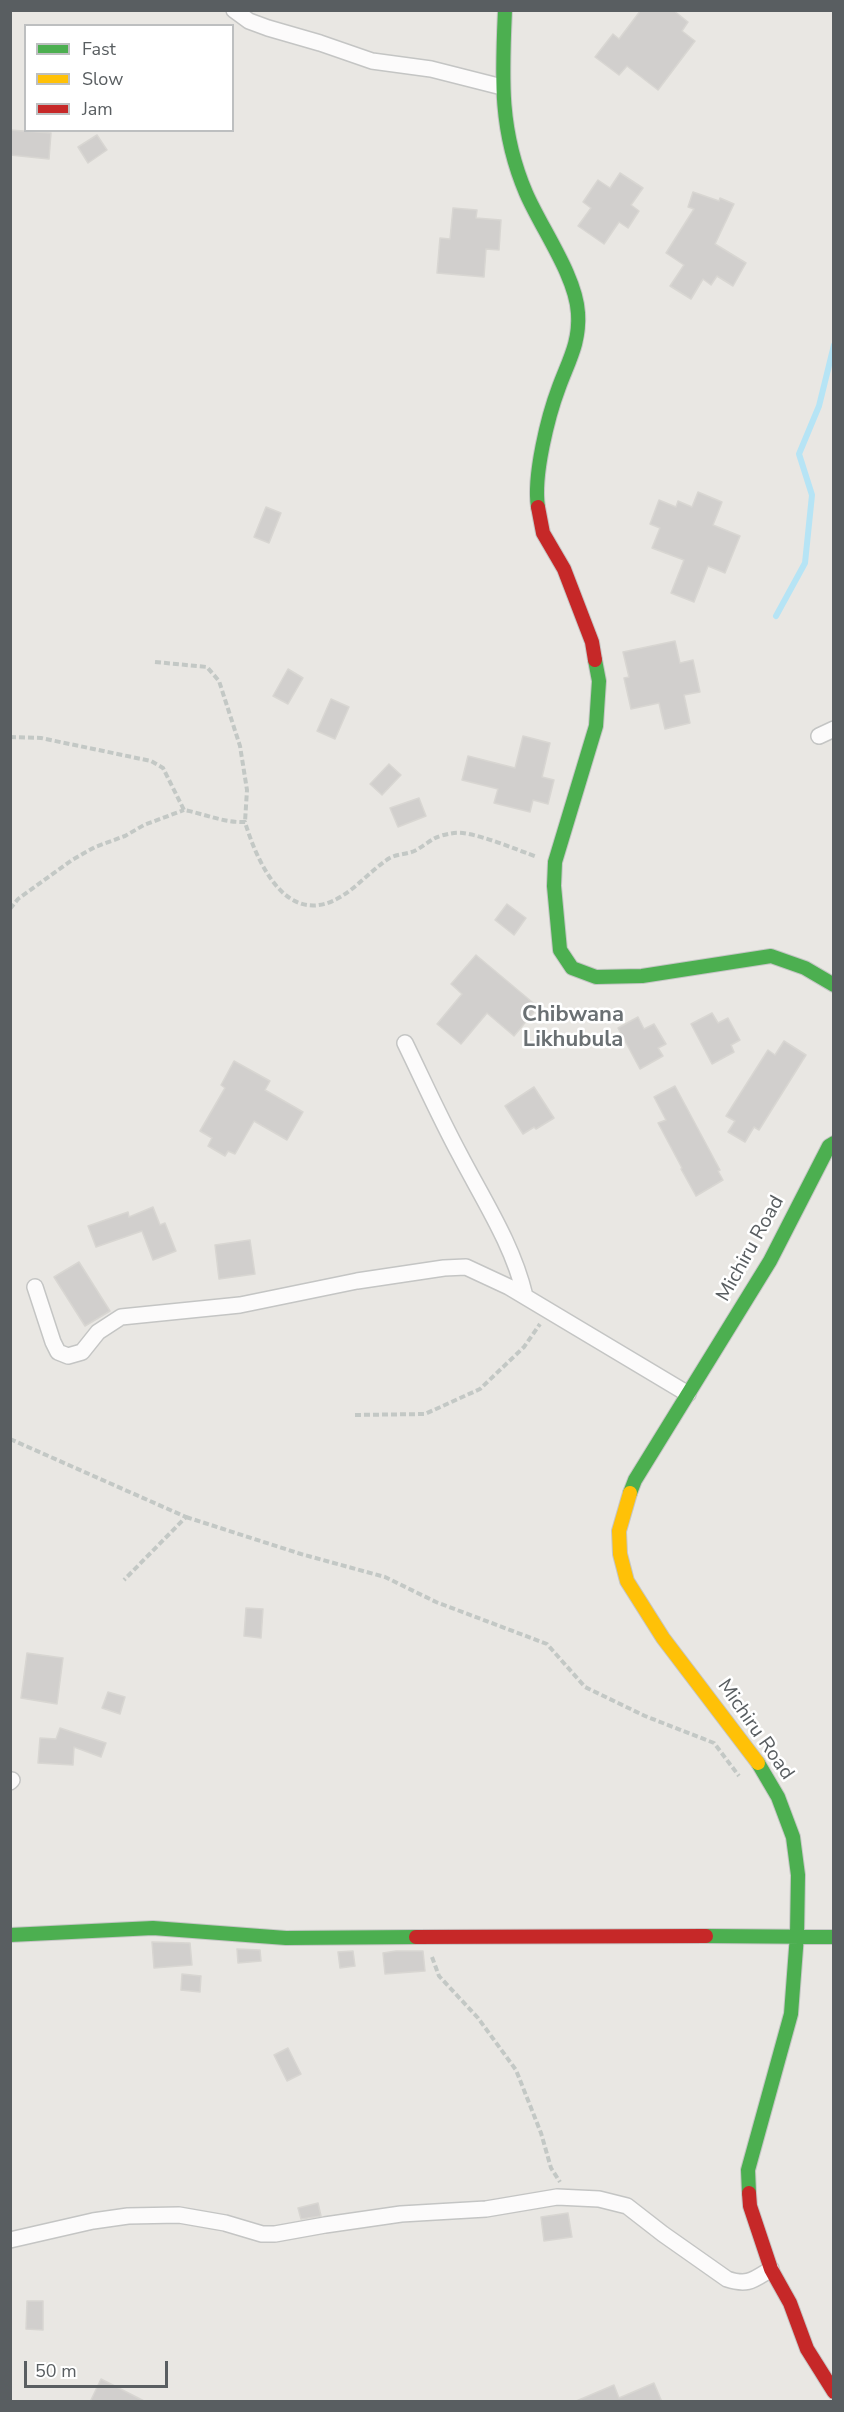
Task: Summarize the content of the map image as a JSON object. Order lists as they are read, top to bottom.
{
  "streets": {
    "street": ["Michiru Road"]
  },
  "districts": ["Chibwana Likhubula"],
  "legend": ["Fast", "Slow", "Jam"],
  "scale_bar": "50 m"
}
